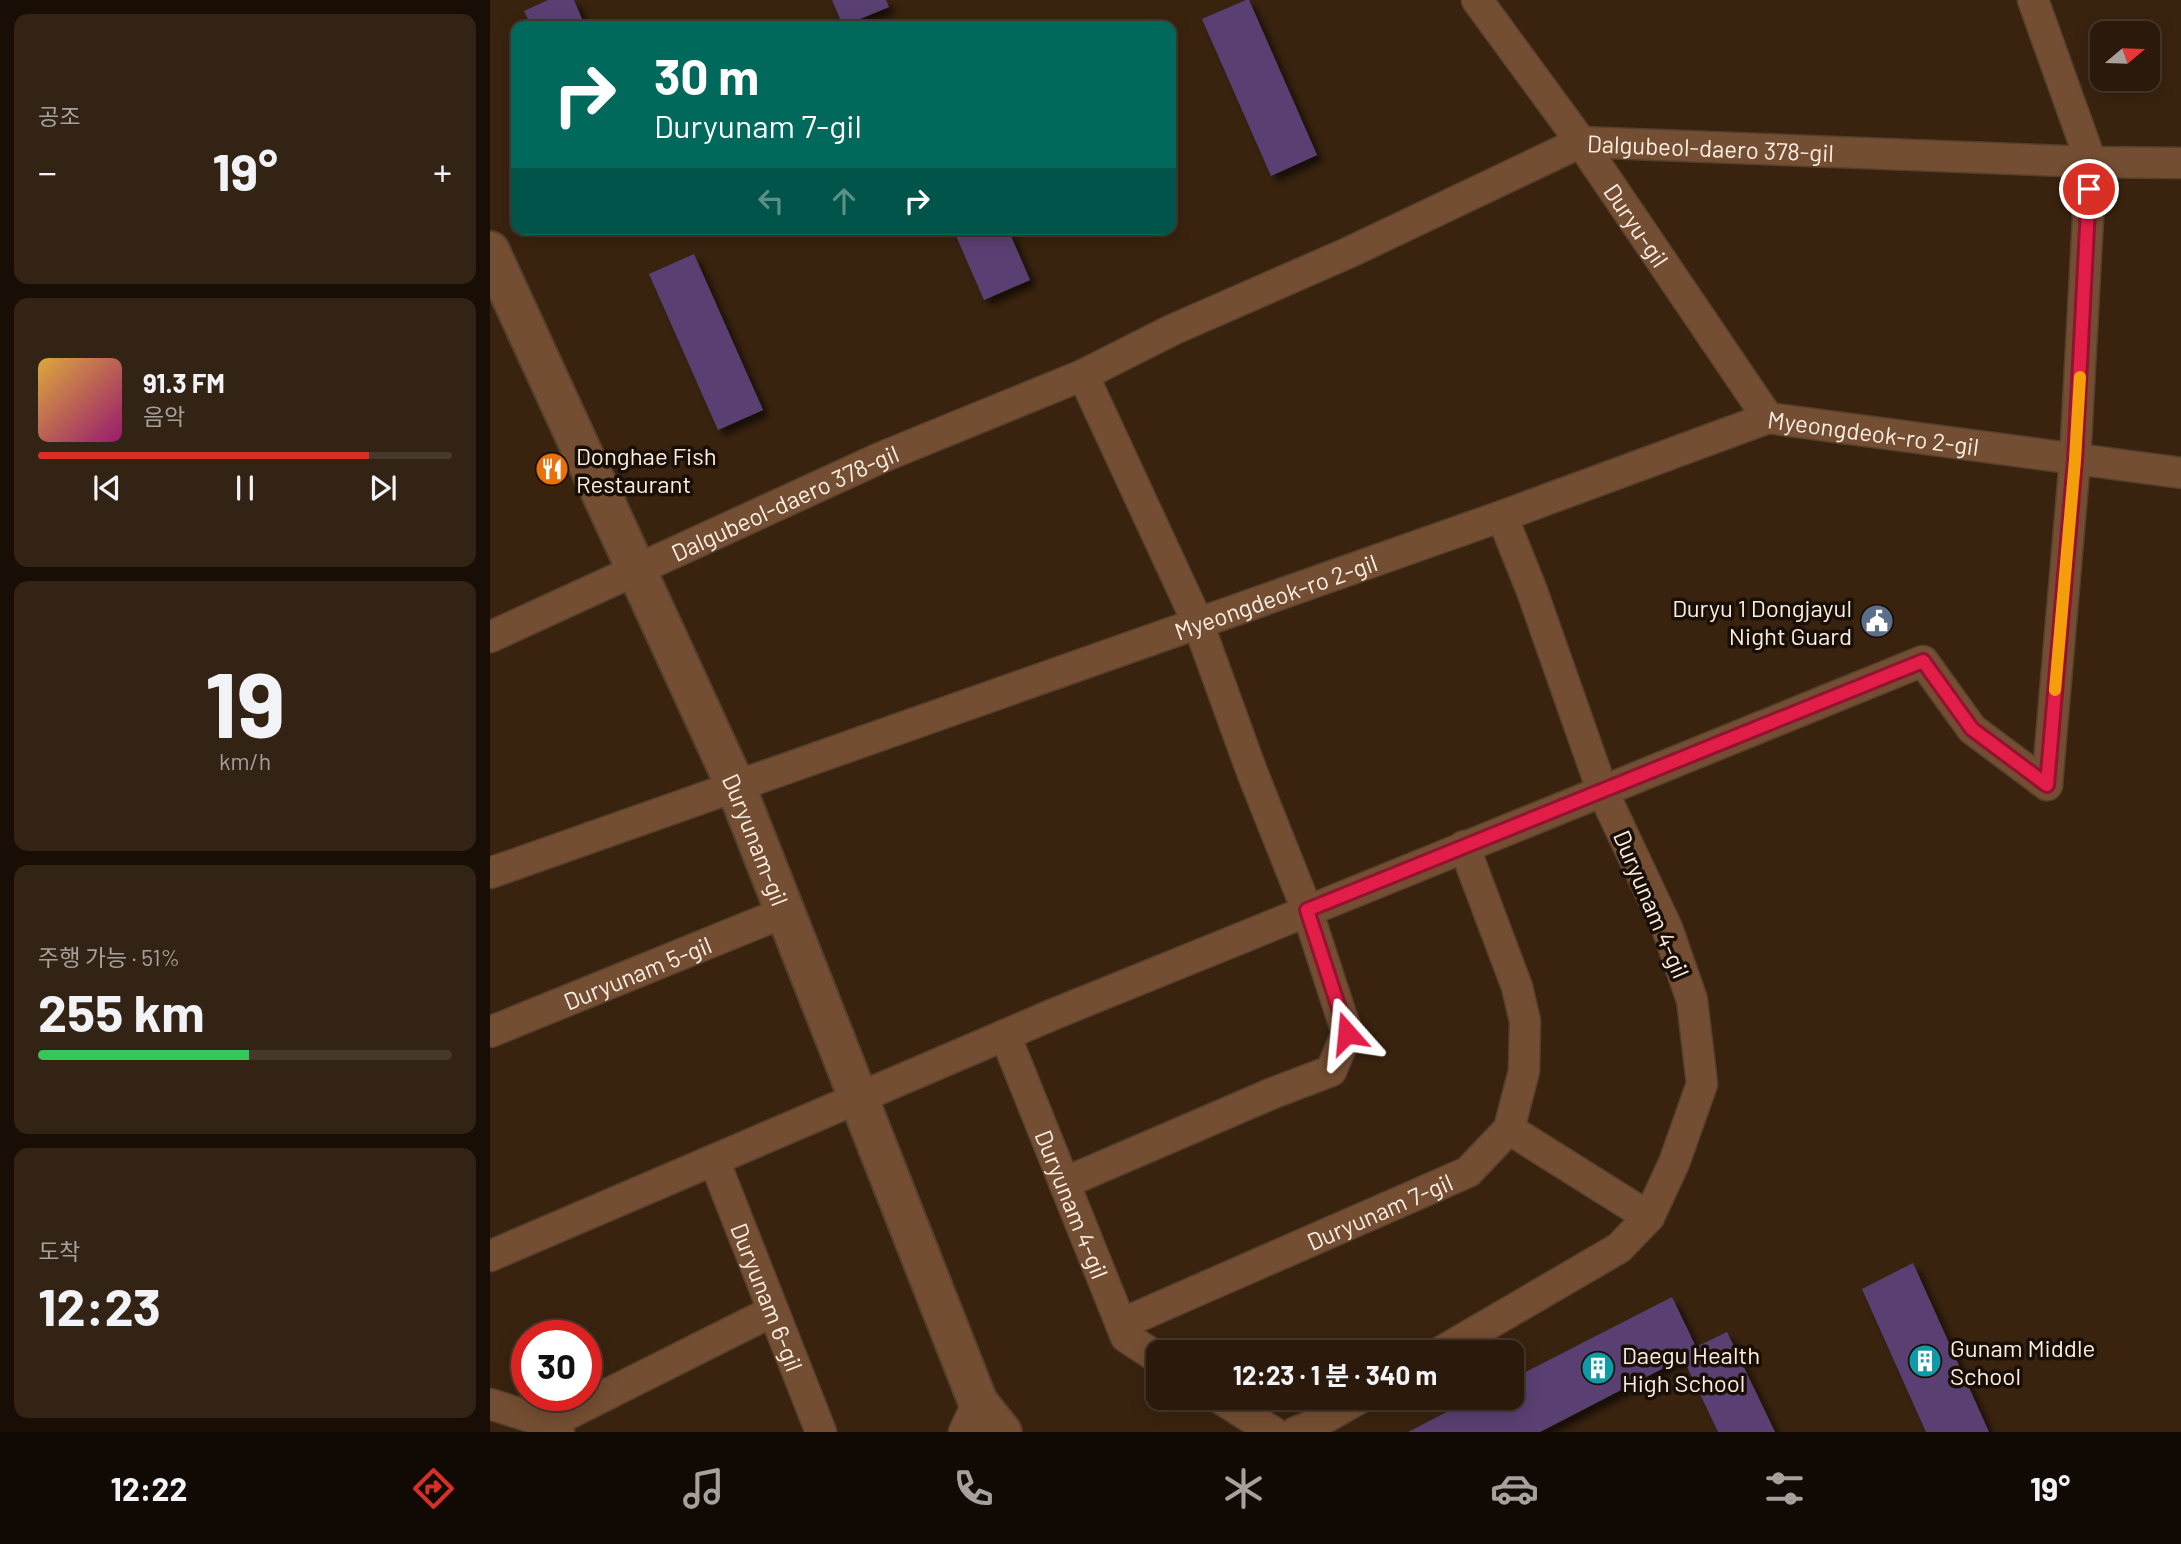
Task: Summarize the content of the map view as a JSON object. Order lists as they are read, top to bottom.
{
  "streets": {
    "street": [
      "Dalgubeol-daero 378-gil",
      "Duryu-gil",
      "Myeongdeok-ro 2-gil",
      "Duryunam-gil",
      "Duryunam 4-gil",
      "Duryunam 5-gil",
      "Duryunam 7-gil",
      "Duryunam 6-gil"
    ]
  },
  "crossings": [
    ["Dalgubeol-daero 378-gil", "Duryu-gil"],
    ["Dalgubeol-daero 378-gil", "Duryunam-gil"],
    ["Duryu-gil", "Myeongdeok-ro 2-gil"],
    ["Myeongdeok-ro 2-gil", "Duryunam-gil"],
    ["Myeongdeok-ro 2-gil", "Duryunam 4-gil"],
    ["Duryunam-gil", "Duryunam 5-gil"],
    ["Duryunam 4-gil", "Duryunam 7-gil"]
  ],
  "places": {
    "restaurant": ["Donghae Fish Restaurant"],
    "public building": ["Duryu 1 Dongjayul Night Guard"],
    "building": ["Gunam Middle School", "Daegu Health High School"]
  },
  "north": "right",
  "page": {
    "tile": [
      "공조",
      ["19", "km/h"],
      ["주행 가능 · 51%", "255 km"],
      ["도착", "12:23"]
    ],
    "turn": ["30 m", "Duryunam 7-gil"],
    "heat": ["−", "19°", "+"],
    "song": ["91.3 FM", "음악"],
    "limit": "30",
    "trip": "12:23 · 1 분 · 340 m",
    "tabs": ["12:22", "19°"]
  }
}
